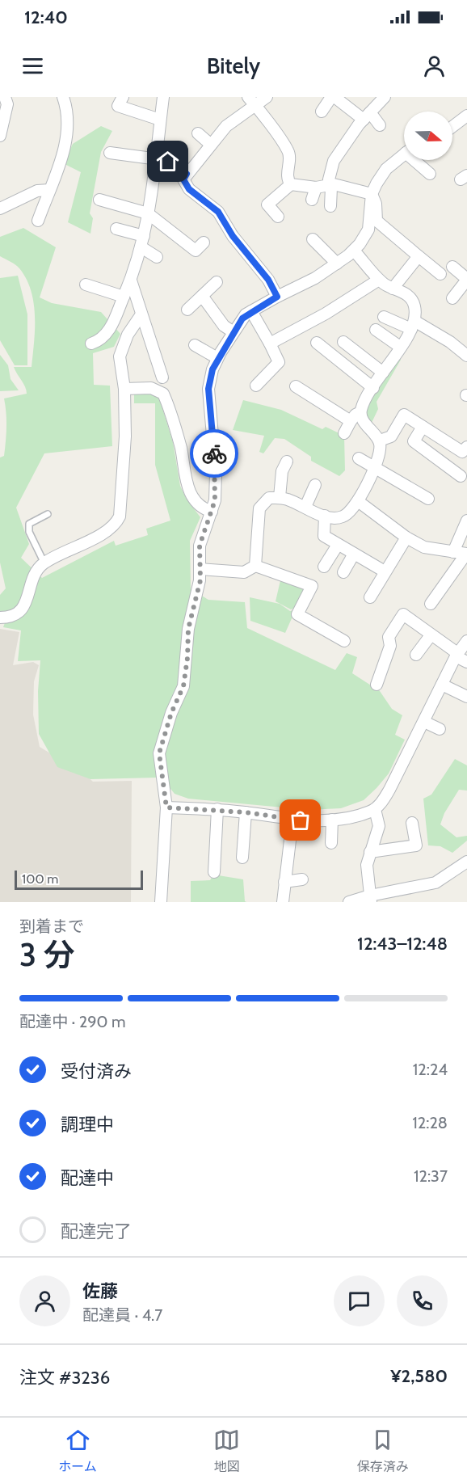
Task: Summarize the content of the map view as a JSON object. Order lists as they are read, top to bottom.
{
  "scale_bar": "100 m",
  "north": "right",
  "page": {
    "status": "12:40",
    "header": "Bitely",
    "scale": "100 m",
    "heading": ["3 分", "到着まで", "12:43–12:48"],
    "panel": [
      "佐藤",
      "配達員 · 4.7",
      "注文 #3236",
      "¥2,580"
    ],
    "bar": "配達中 · 290 m",
    "list": [
      ["受付済み", "12:24"],
      ["調理中", "12:28"],
      ["配達中", "12:37"],
      "配達完了"
    ],
    "tabs": ["ホーム", "地図", "保存済み"]
  }
}
